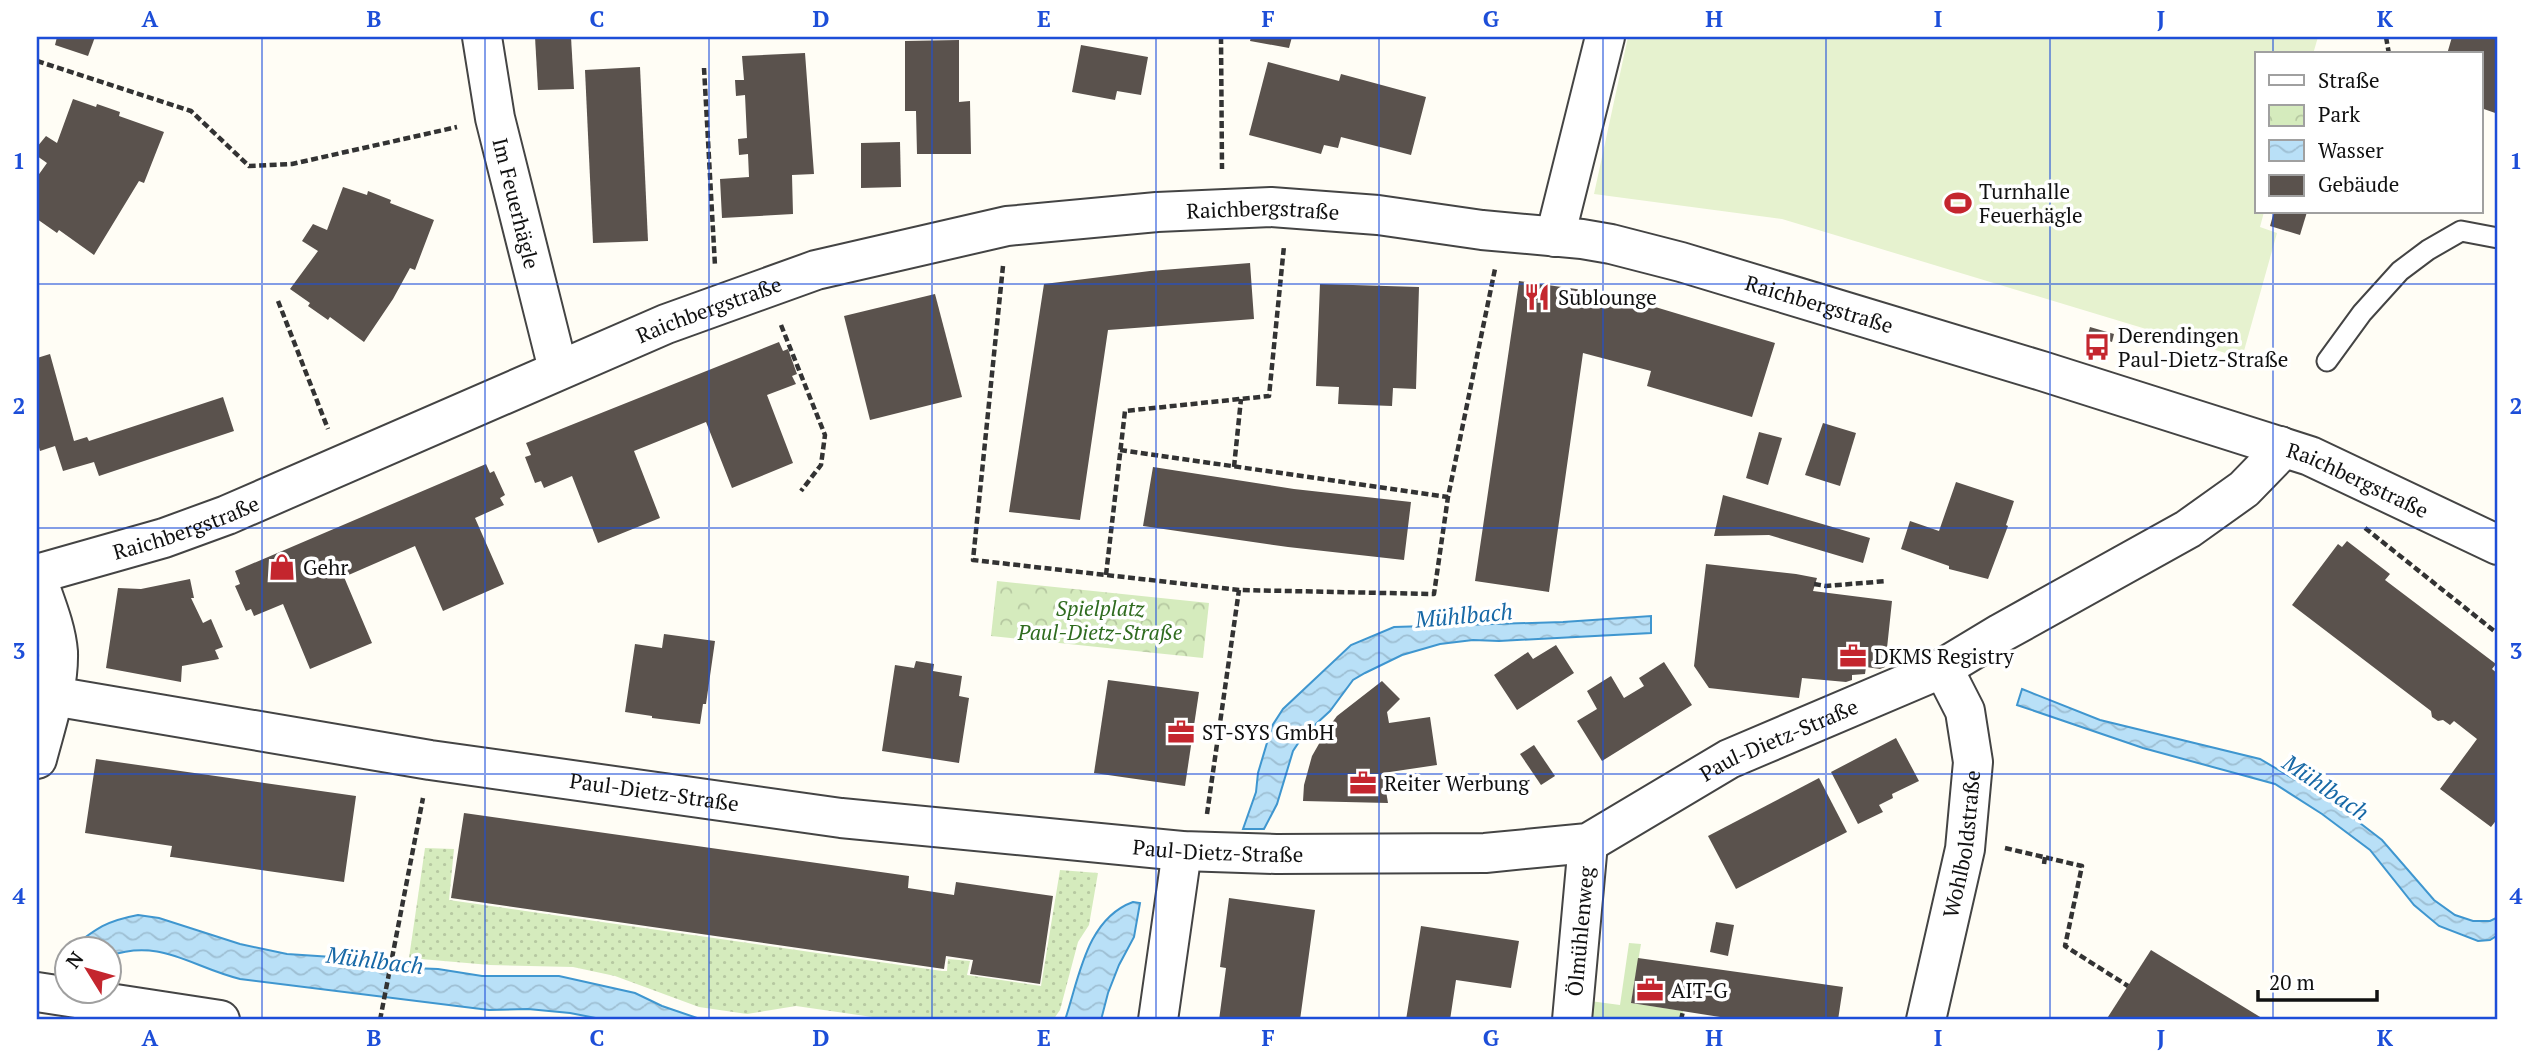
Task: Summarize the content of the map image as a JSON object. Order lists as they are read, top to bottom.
{
  "streets": {
    "street": [
      "Im Feuerhägle",
      "Raichbergstraße",
      "Paul-Dietz-Straße",
      "Wohlboldstraße",
      "Ölmühlenweg"
    ]
  },
  "crossings": [
    ["Im Feuerhägle", "Raichbergstraße"],
    ["Raichbergstraße", "Paul-Dietz-Straße"],
    ["Paul-Dietz-Straße", "Wohlboldstraße"],
    ["Paul-Dietz-Straße", "Ölmühlenweg"]
  ],
  "water": ["Mühlbach"],
  "parks": ["Spielplatz Paul-Dietz-Straße"],
  "places": {
    "sports": ["Turnhalle Feuerhägle"],
    "restaurant": ["Sublounge"],
    "bus stop": ["Derendingen Paul-Dietz-Straße"],
    "shop": ["Gehr"],
    "office": [
      "DKMS Registry",
      "ST-SYS GmbH",
      "Reiter Werbung",
      "AIT-G"
    ]
  },
  "legend": [
    "Straße",
    "Park",
    "Wasser",
    "Gebäude"
  ],
  "scale_bar": "20 m",
  "north": "top left",
  "grid": {
    "columns": [
      "A",
      "B",
      "C",
      "D",
      "E",
      "F",
      "G",
      "H",
      "I",
      "J",
      "K"
    ],
    "rows": [
      "1",
      "2",
      "3",
      "4"
    ]
  }
}
